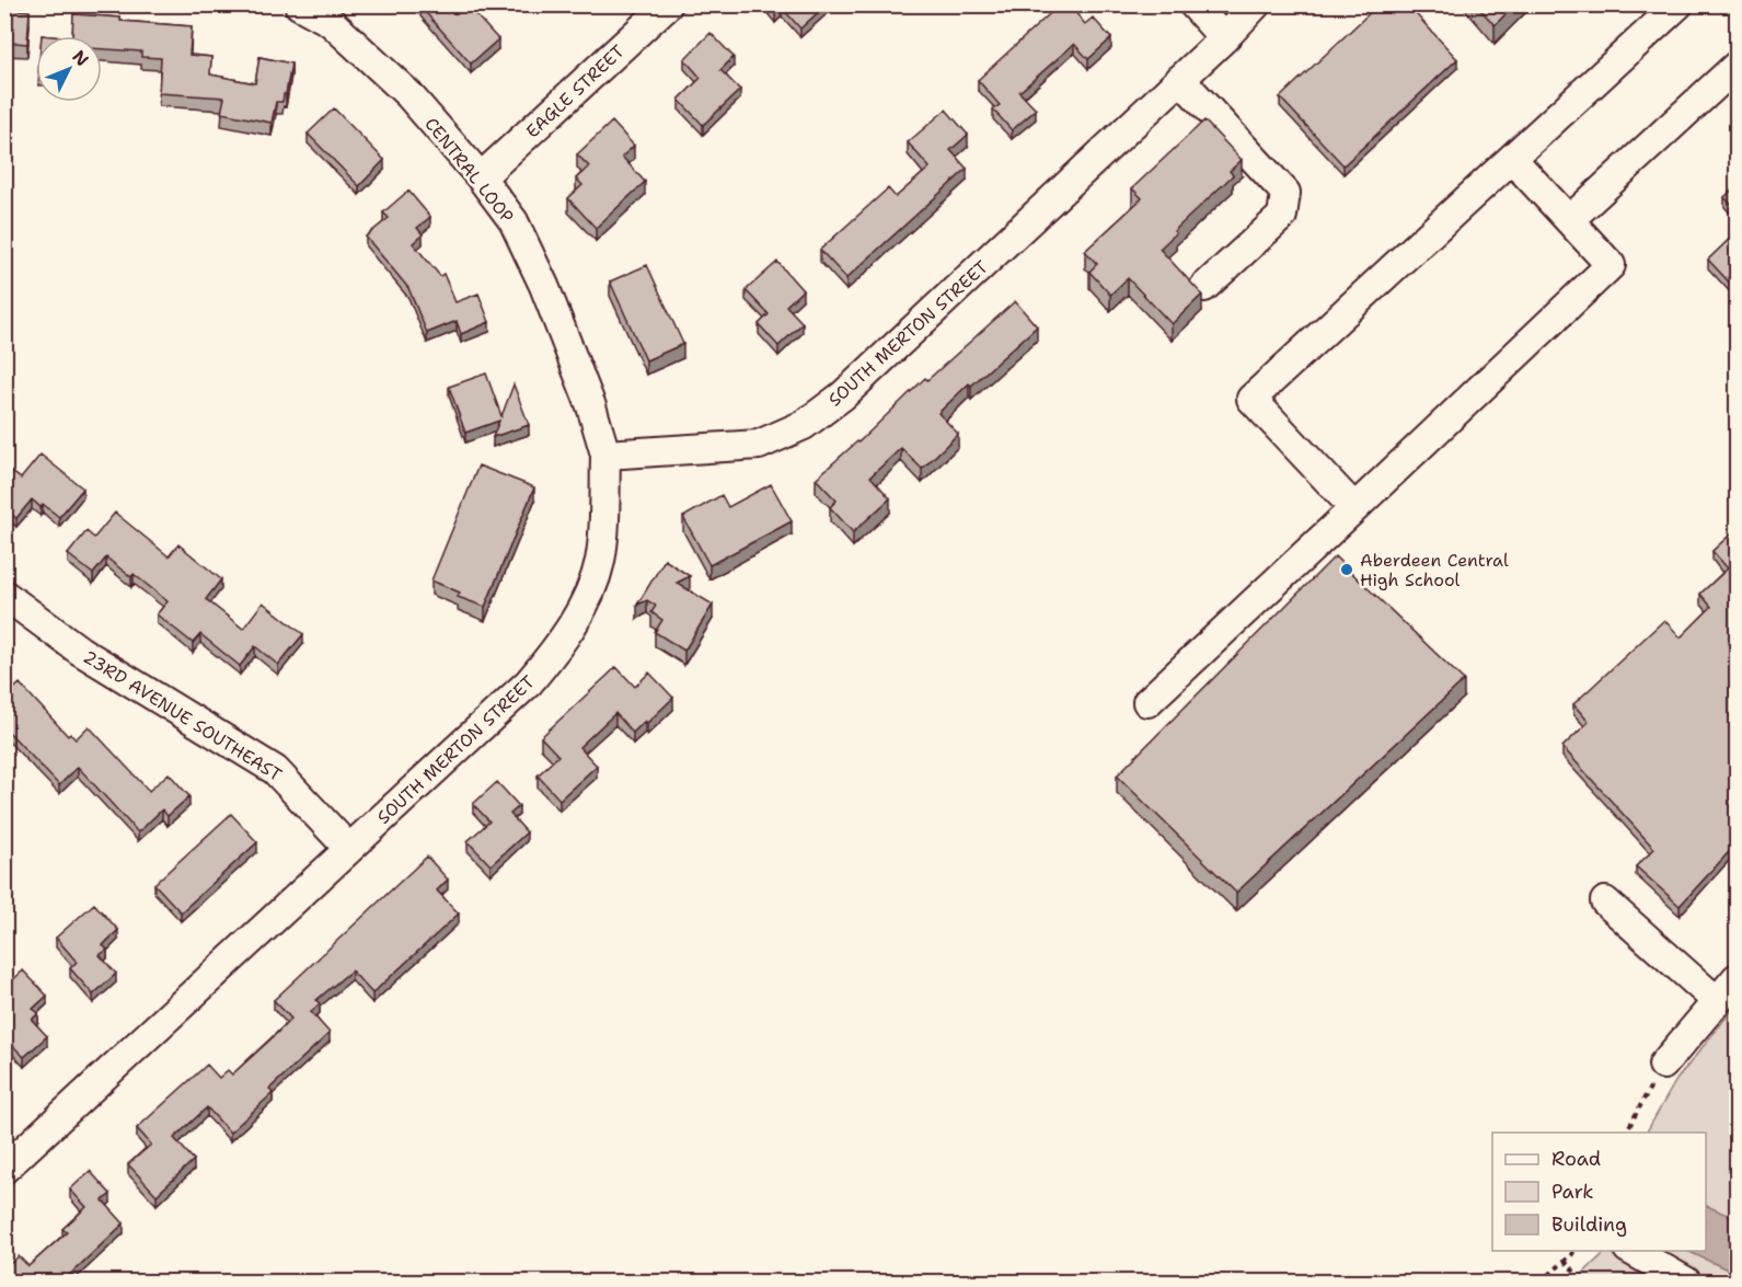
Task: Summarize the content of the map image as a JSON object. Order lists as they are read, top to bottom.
{
  "streets": {
    "street": [
      "EAGLE STREET",
      "CENTRAL LOOP",
      "SOUTH MERTON STREET",
      "23RD AVENUE SOUTHEAST"
    ]
  },
  "crossings": [
    ["EAGLE STREET", "CENTRAL LOOP"],
    ["CENTRAL LOOP", "SOUTH MERTON STREET"],
    ["SOUTH MERTON STREET", "23RD AVENUE SOUTHEAST"]
  ],
  "places": ["Aberdeen Central High School"],
  "legend": ["Road", "Park", "Building"],
  "north": "top right"
}
